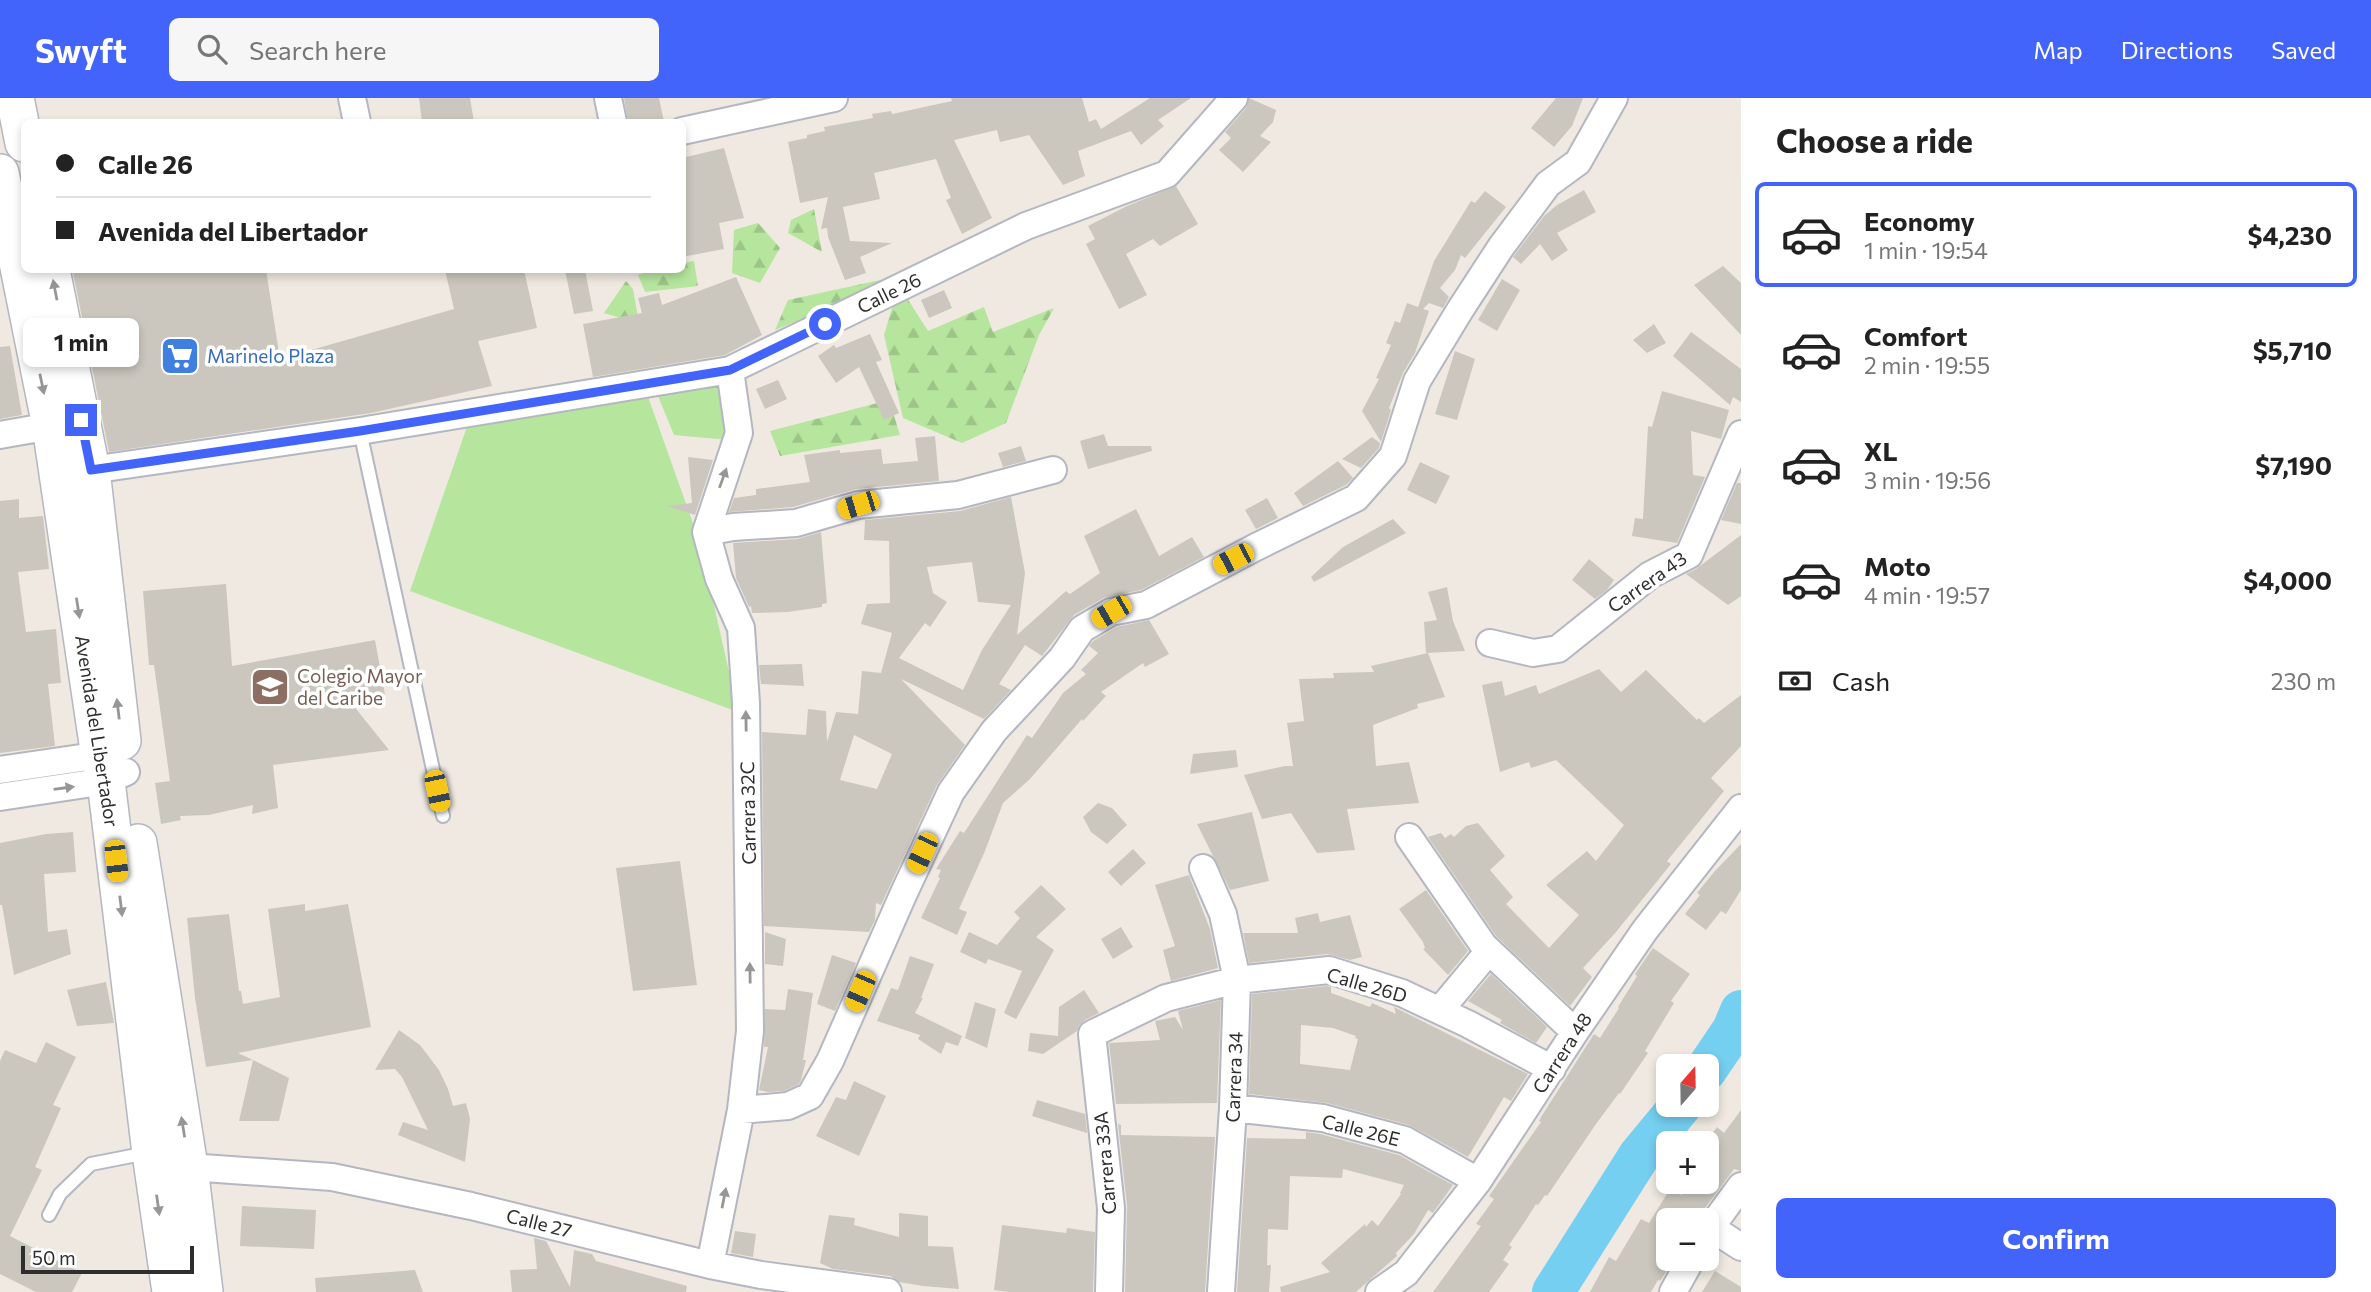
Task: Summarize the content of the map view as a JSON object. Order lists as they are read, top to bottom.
{
  "streets": {
    "main road": ["Avenida del Libertador"],
    "street": [
      "Calle 26",
      "Carrera 43",
      "Carrera 32C",
      "Calle 26D",
      "Carrera 48",
      "Carrera 34",
      "Calle 26E",
      "Carrera 33A",
      "Calle 27"
    ]
  },
  "crossings": [
    ["Calle 26", "Avenida del Libertador"],
    ["Avenida del Libertador", "Calle 27"],
    ["Carrera 32C", "Calle 27"],
    ["Calle 26D", "Carrera 48"],
    ["Calle 26D", "Carrera 34"],
    ["Calle 26D", "Carrera 33A"],
    ["Carrera 48", "Calle 26E"],
    ["Carrera 34", "Calle 26E"]
  ],
  "one_way": ["Carrera 32C"],
  "places": {
    "supermarket": ["Marinelo Plaza"],
    "school or university": ["Colegio Mayor del Caribe"]
  },
  "scale_bar": "50 m",
  "north": "top",
  "page": {
    "header": "Swyft",
    "search": "Search here",
    "nav": ["Map", "Directions", "Saved"],
    "heading": "Choose a ride",
    "banner": ["Calle 26", "Avenida del Libertador"],
    "list": [
      {
        "name": "Economy",
        "note": "1 min · 19:54",
        "value": "$4,230"
      },
      {
        "name": "Comfort",
        "note": "2 min · 19:55",
        "value": "$5,710"
      },
      {
        "name": "XL",
        "note": "3 min · 19:56",
        "value": "$7,190"
      },
      {
        "name": "Moto",
        "note": "4 min · 19:57",
        "value": "$4,000"
      }
    ],
    "bubble": "1 min",
    "pay": ["Cash", "230 m"],
    "map_buttons": ["+", "−"],
    "buttons": "Confirm",
    "scale": "50 m"
  }
}
